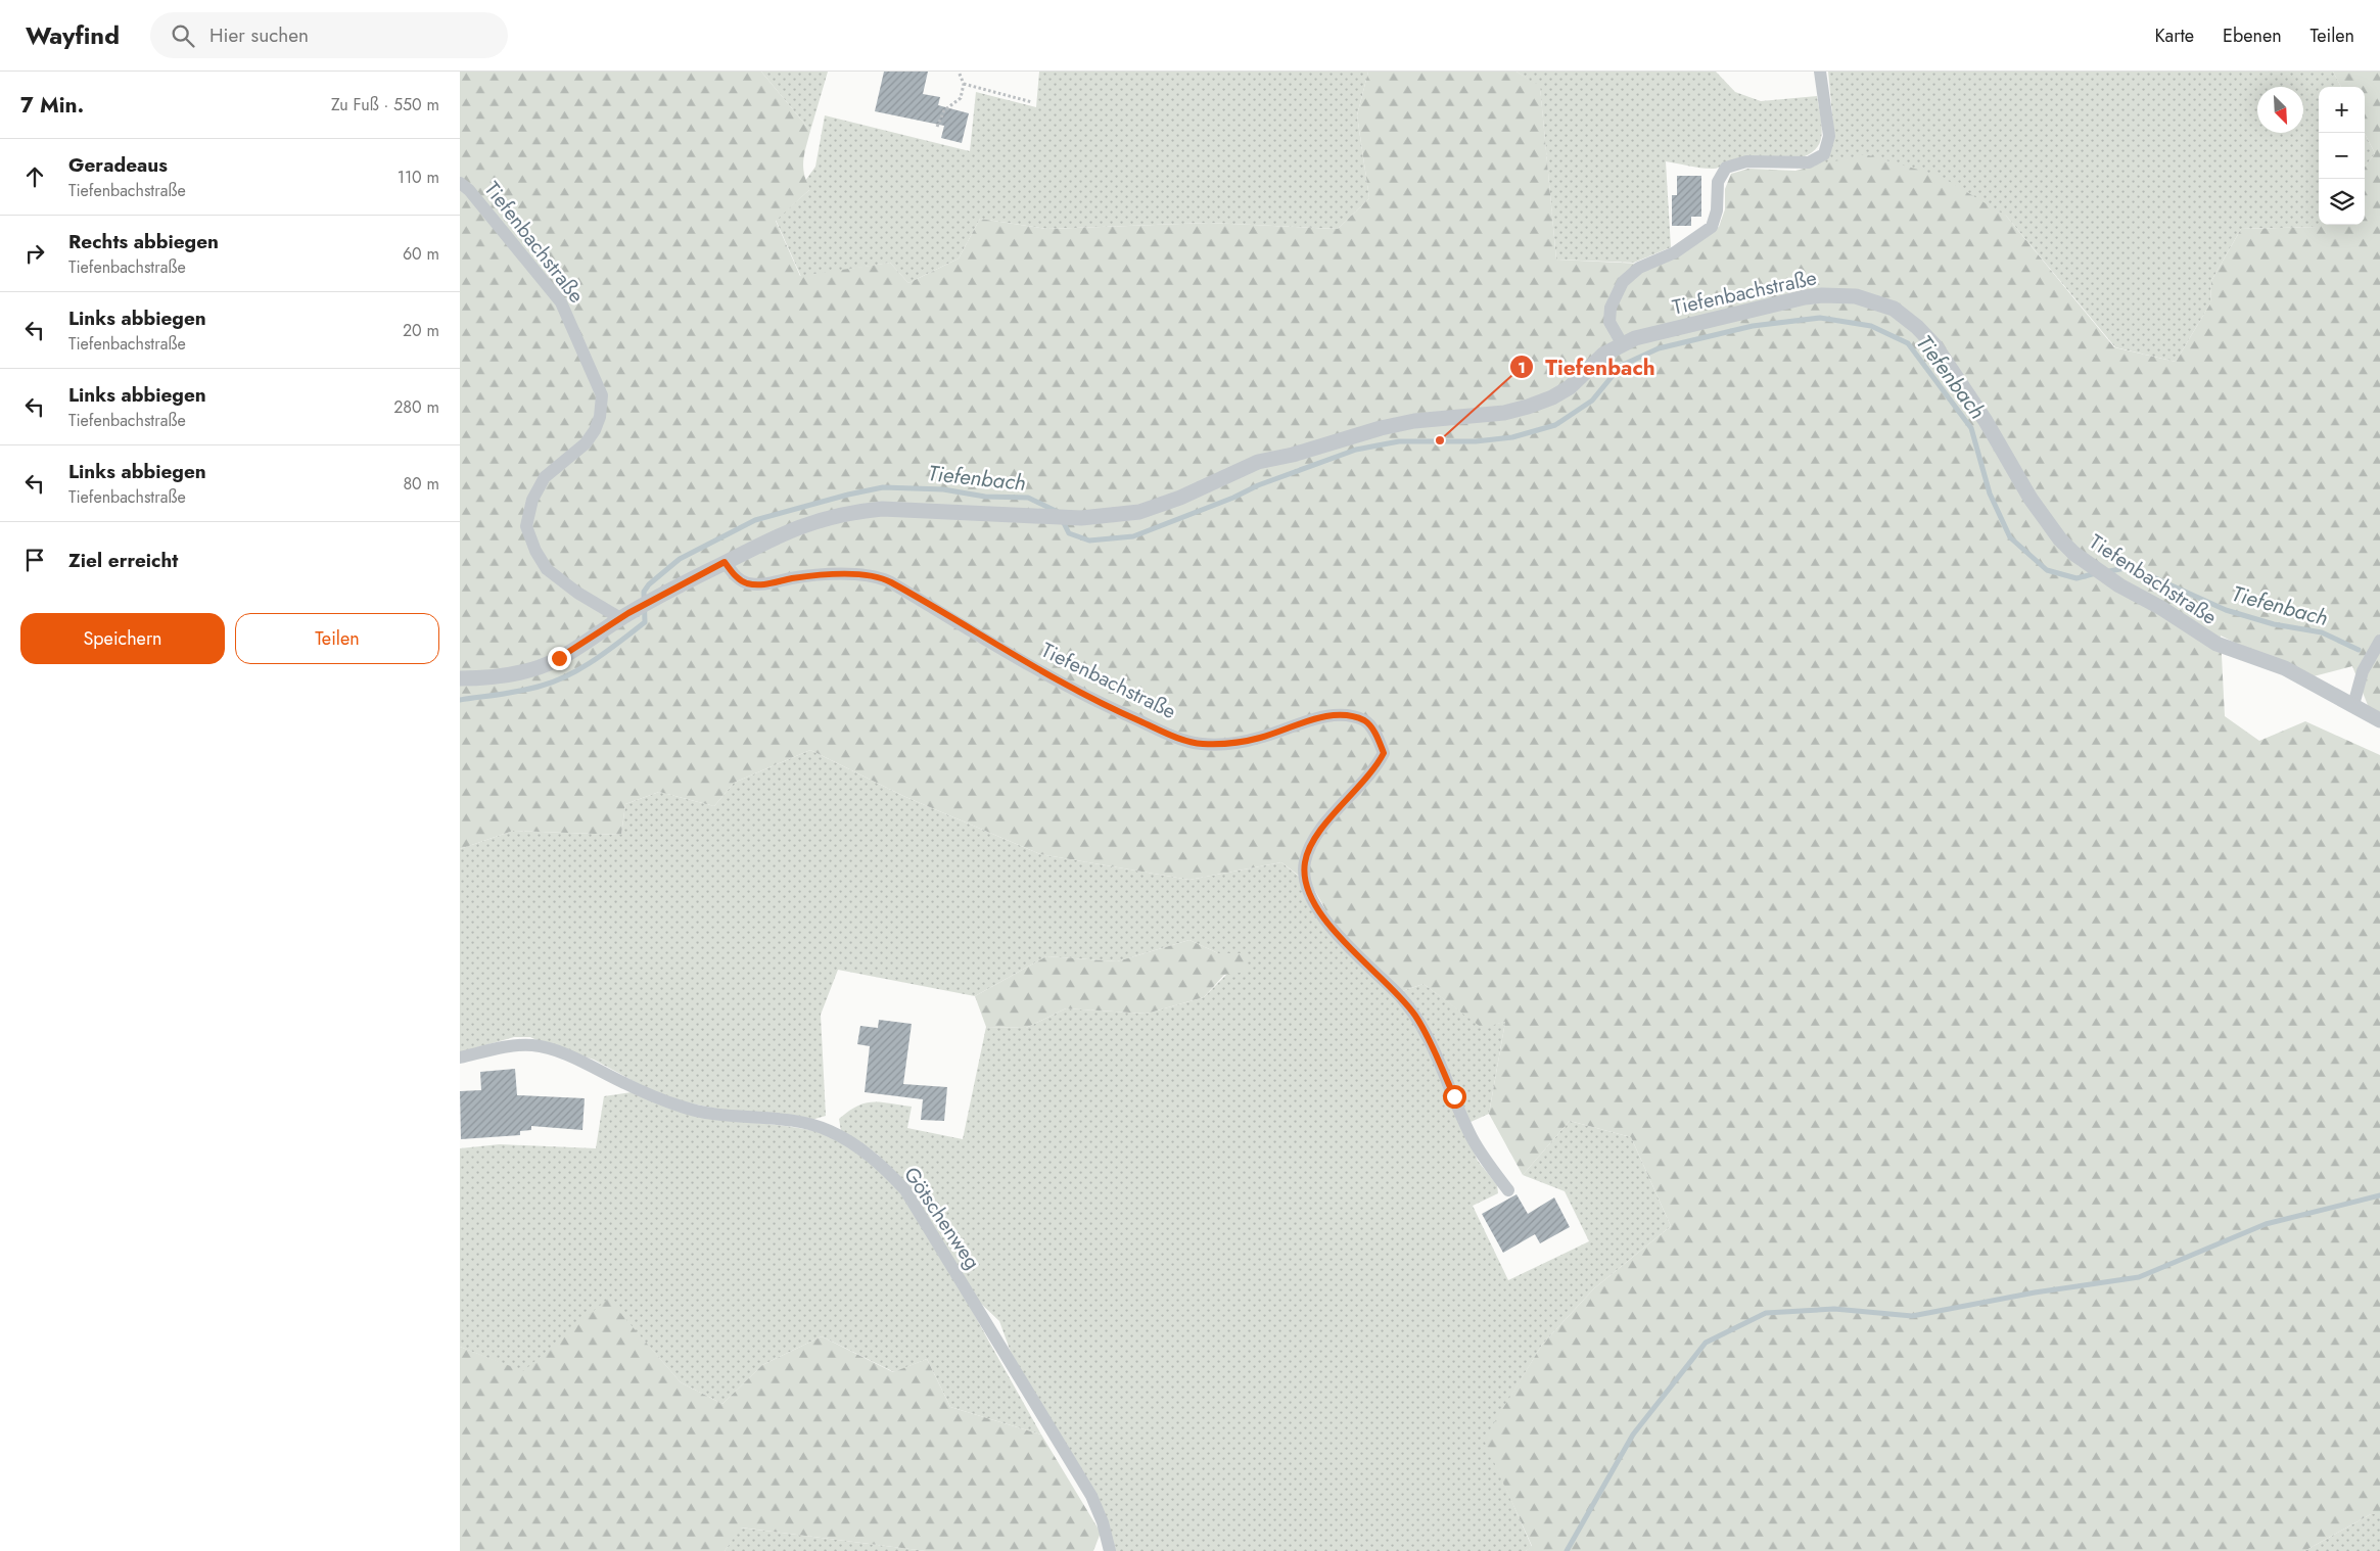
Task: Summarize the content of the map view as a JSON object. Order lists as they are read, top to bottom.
{
  "streets": {
    "street": ["Tiefenbachstraße", "Götschenweg"]
  },
  "water": ["Tiefenbach"],
  "places": ["Tiefenbach"],
  "north": "bottom right",
  "page": {
    "header": "Wayfind",
    "search": "Hier suchen",
    "nav": ["Karte", "Ebenen", "Teilen"],
    "heading": ["7 Min.", "Zu Fuß · 550 m"],
    "map_buttons": ["+", "−"],
    "list": [
      ["Geradeaus", "Tiefenbachstraße", "110 m"],
      ["Rechts abbiegen", "Tiefenbachstraße", "60 m"],
      ["Links abbiegen", "Tiefenbachstraße", "20 m"],
      ["Links abbiegen", "Tiefenbachstraße", "280 m"],
      ["Links abbiegen", "Tiefenbachstraße", "80 m"],
      "Ziel erreicht"
    ],
    "buttons": ["Speichern", "Teilen"]
  }
}
